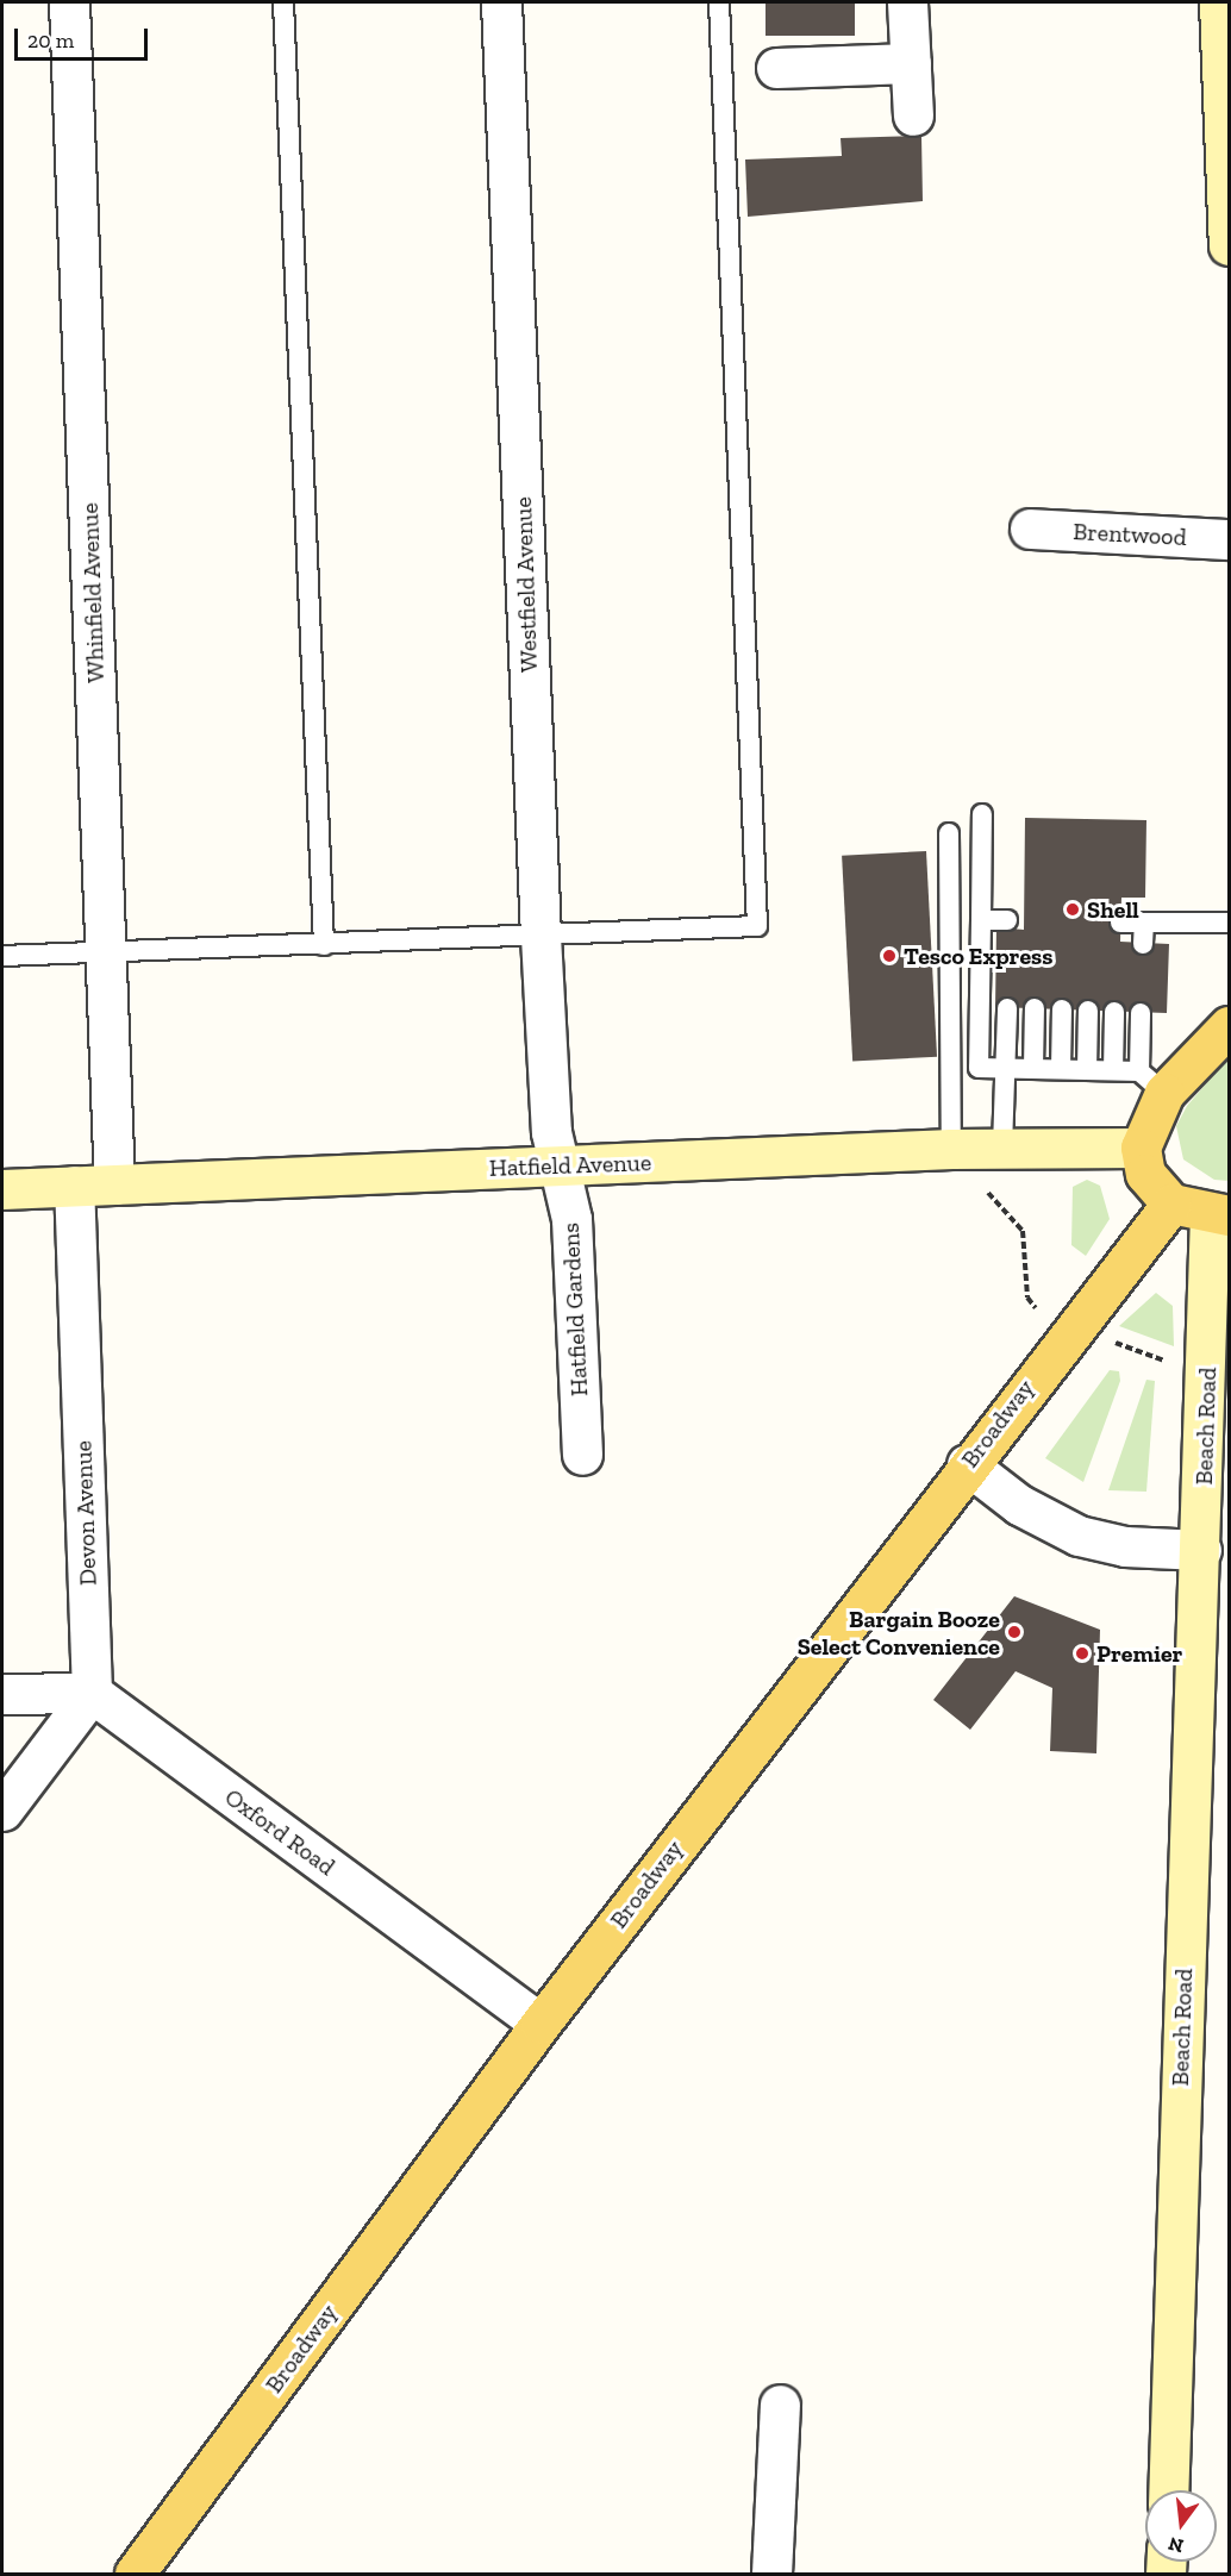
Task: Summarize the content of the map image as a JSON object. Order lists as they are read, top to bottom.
{
  "streets": {
    "main road": ["Broadway"],
    "street": [
      "Brentwood",
      "Westfield Avenue",
      "Whinfield Avenue",
      "Hatfield Avenue",
      "Hatfield Gardens",
      "Beach Road",
      "Devon Avenue",
      "Oxford Road"
    ]
  },
  "crossings": [
    ["Westfield Avenue", "Hatfield Avenue"],
    ["Westfield Avenue", "Hatfield Gardens"],
    ["Whinfield Avenue", "Hatfield Avenue"],
    ["Hatfield Avenue", "Hatfield Gardens"],
    ["Hatfield Avenue", "Devon Avenue"],
    ["Broadway", "Oxford Road"],
    ["Devon Avenue", "Oxford Road"]
  ],
  "places": [
    "Shell",
    "Tesco Express",
    "Bargain Booze Select Convenience",
    "Premier"
  ],
  "scale_bar": "20 m",
  "north": "bottom"
}
